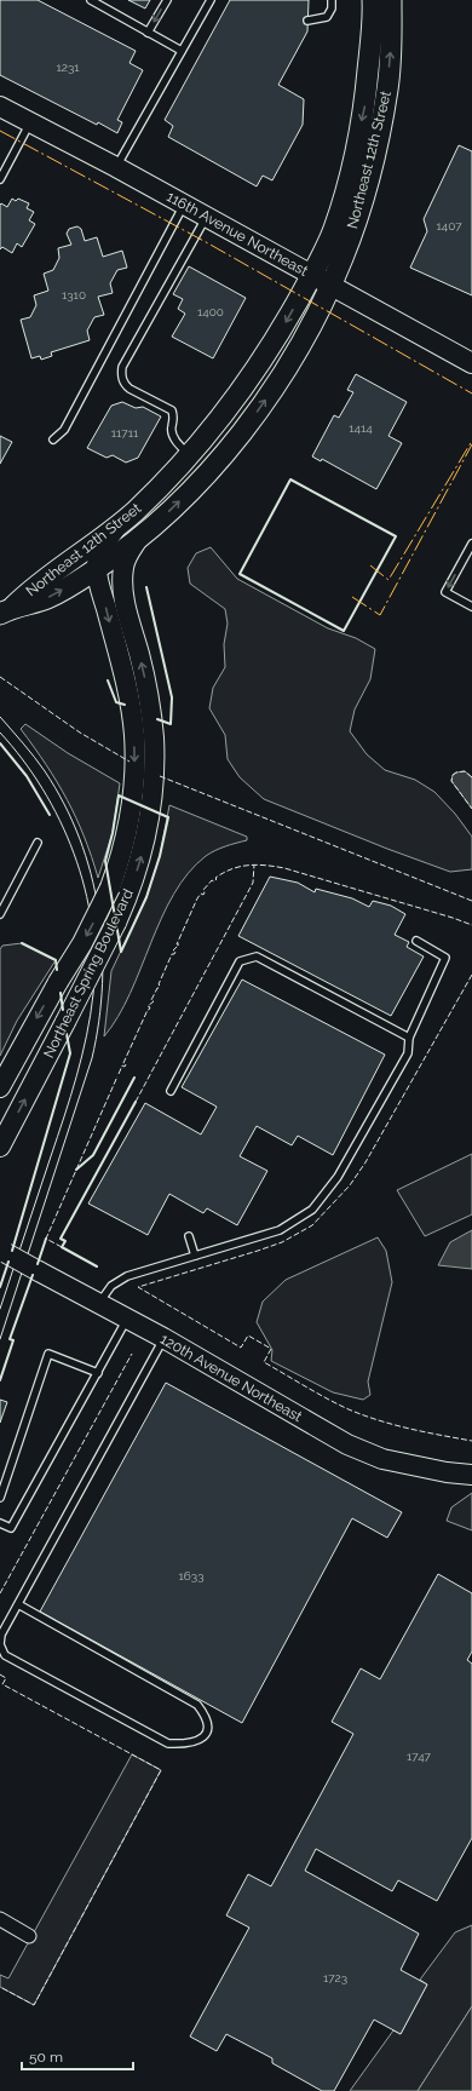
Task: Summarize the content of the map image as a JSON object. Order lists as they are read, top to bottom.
{
  "streets": {
    "main road": ["Northeast 12th Street"],
    "street": ["116th Avenue Northeast", "Northeast Spring Boulevard", "120th Avenue Northeast"]
  },
  "crossings": [
    ["Northeast 12th Street", "116th Avenue Northeast"],
    ["Northeast 12th Street", "Northeast Spring Boulevard"]
  ],
  "house_numbers": [
    "1231",
    "1407",
    "1310",
    "1400",
    "1414",
    "11711",
    "1633",
    "1747",
    "1723"
  ],
  "scale_bar": "50 m"
}
